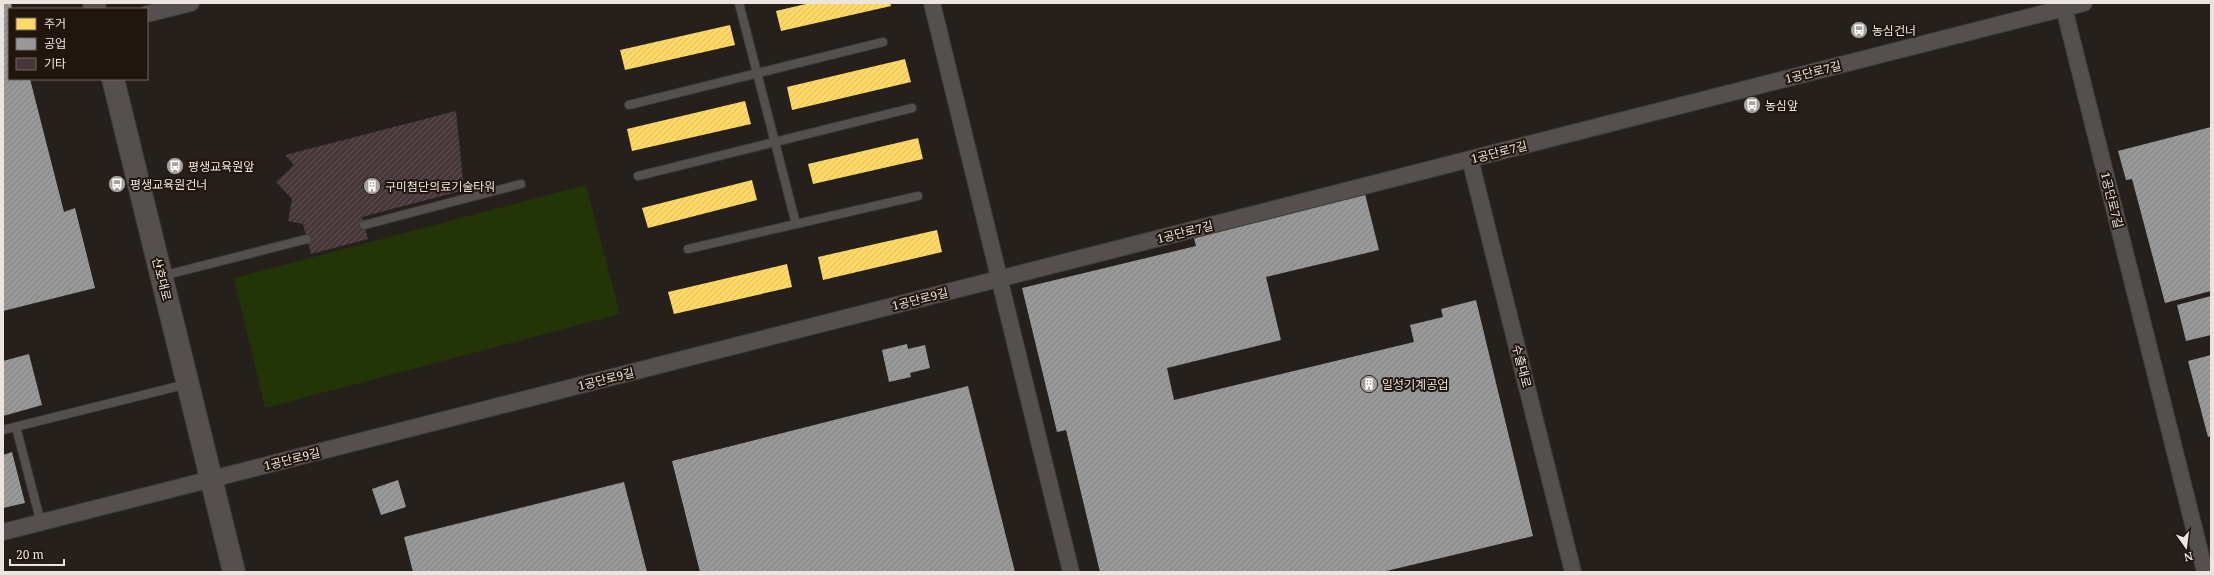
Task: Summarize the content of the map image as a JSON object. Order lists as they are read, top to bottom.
{
  "streets": {
    "street": [
      "1공단로7길",
      "산호대로",
      "1공단로9길",
      "수출대로"
    ]
  },
  "crossings": [
    ["1공단로7길", "1공단로9길"],
    ["1공단로7길", "수출대로"],
    ["산호대로", "1공단로9길"]
  ],
  "places": {
    "bus stop": [
      "농심건너",
      "농심앞",
      "평생교육원앞",
      "평생교육원건너"
    ],
    "building": ["구미첨단의료기술타워", "일성기계공업"]
  },
  "legend": ["주거", "공업", "기타"],
  "scale_bar": "20 m",
  "north": "bottom"
}
